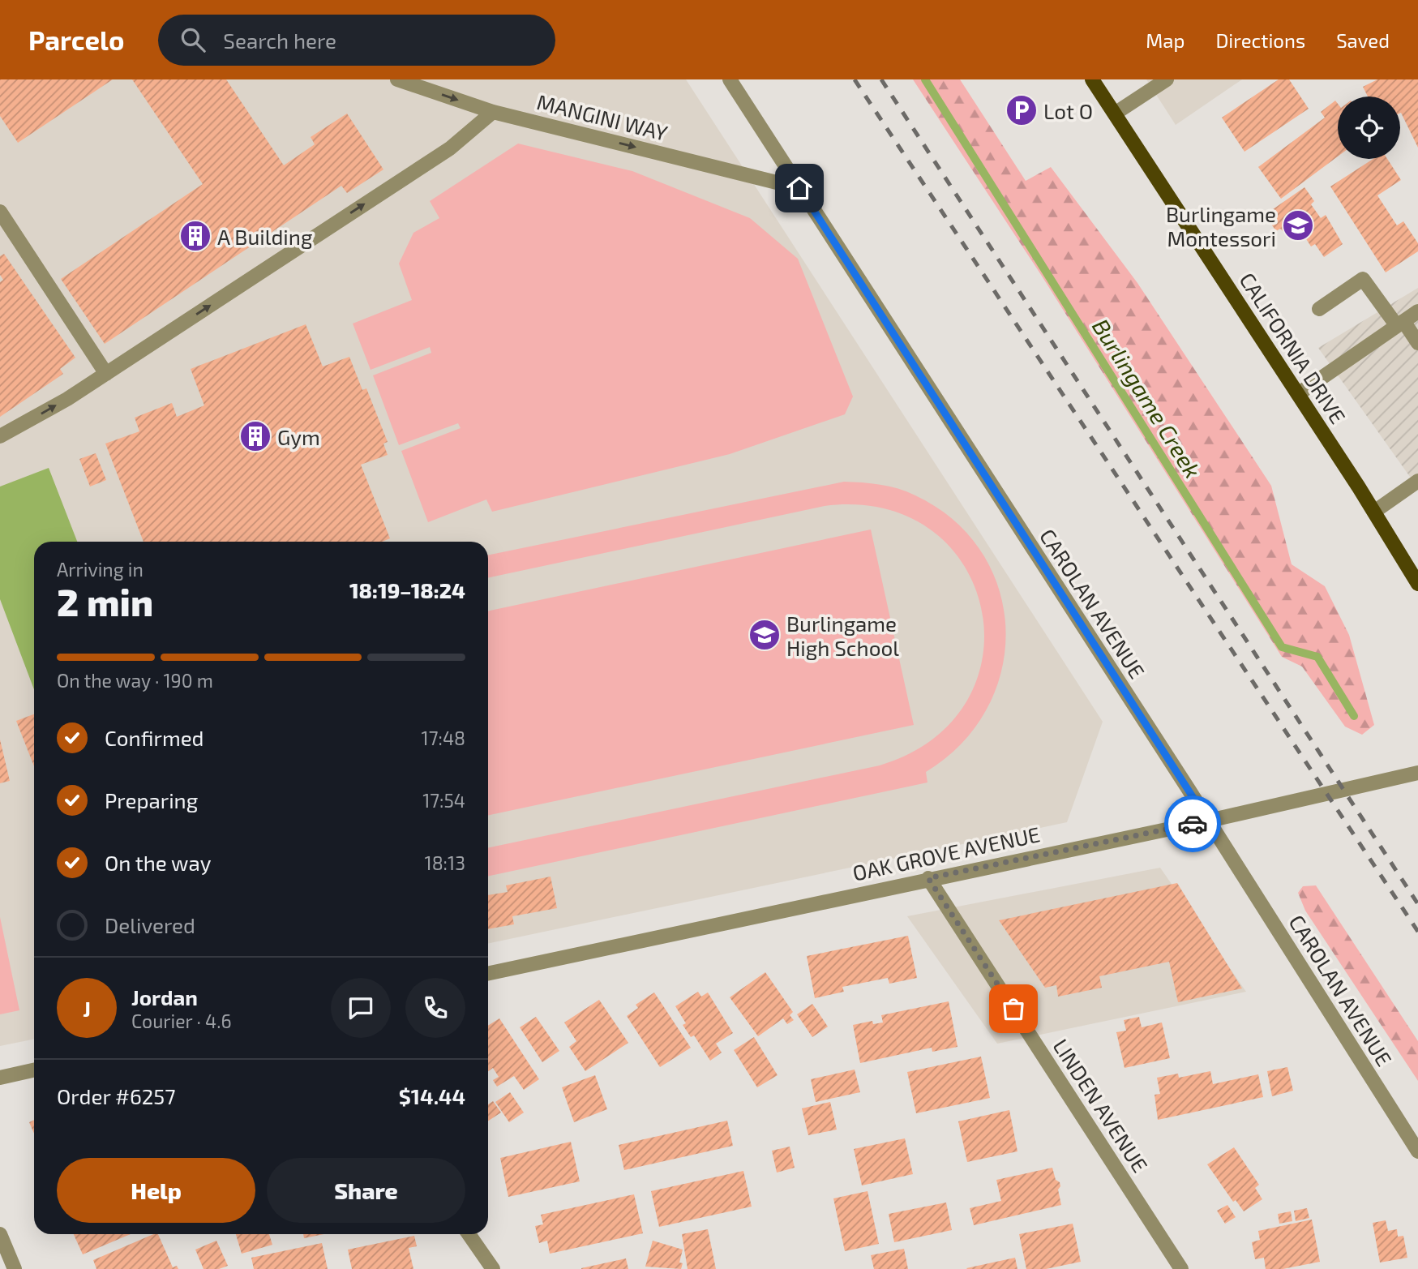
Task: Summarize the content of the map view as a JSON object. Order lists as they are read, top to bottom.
{
  "streets": {
    "main road": ["CALIFORNIA DRIVE"],
    "street": [
      "MANGINI WAY",
      "CAROLAN AVENUE",
      "OAK GROVE AVENUE",
      "LINDEN AVENUE"
    ]
  },
  "crossings": [
    ["MANGINI WAY", "CAROLAN AVENUE"],
    ["CAROLAN AVENUE", "OAK GROVE AVENUE"],
    ["OAK GROVE AVENUE", "LINDEN AVENUE"]
  ],
  "one_way": ["MANGINI WAY"],
  "water": ["Burlingame Creek"],
  "places": {
    "parking": ["Lot O"],
    "school or university": ["Burlingame Montessori", "Burlingame High School"],
    "building": ["A Building", "Gym"]
  },
  "page": {
    "header": "Parcelo",
    "search": "Search here",
    "nav": ["Map", "Directions", "Saved"],
    "heading": ["2 min", "Arriving in", "18:19–18:24"],
    "panel": [
      "Jordan",
      "Courier · 4.6",
      "Order #6257",
      "$14.44"
    ],
    "bar": "On the way · 190 m",
    "list": [
      ["Confirmed", "17:48"],
      ["Preparing", "17:54"],
      ["On the way", "18:13"],
      "Delivered"
    ],
    "round": "J",
    "buttons": ["Help", "Share"]
  }
}
